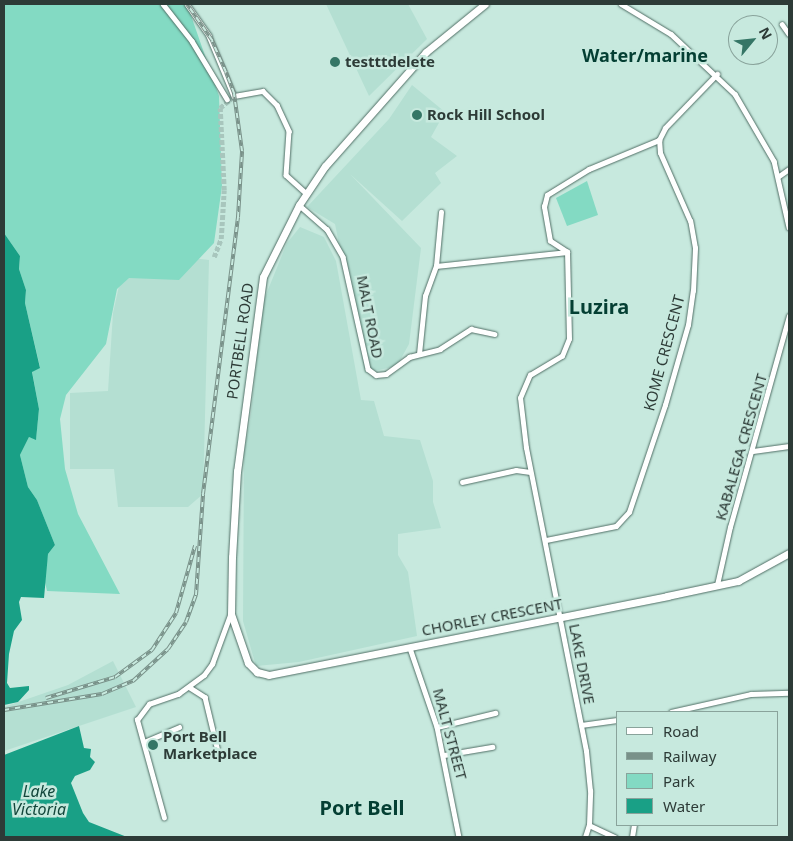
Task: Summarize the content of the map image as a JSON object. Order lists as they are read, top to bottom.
{
  "streets": {
    "main road": ["PORTBELL ROAD", "CHORLEY CRESCENT"],
    "street": [
      "MALT ROAD",
      "KOME CRESCENT",
      "KABALEGA CRESCENT",
      "LAKE DRIVE",
      "MALT STREET"
    ]
  },
  "crossings": [
    ["MALT ROAD", "PORTBELL ROAD"],
    ["PORTBELL ROAD", "CHORLEY CRESCENT"],
    ["KOME CRESCENT", "LAKE DRIVE"],
    ["KABALEGA CRESCENT", "CHORLEY CRESCENT"],
    ["CHORLEY CRESCENT", "LAKE DRIVE"],
    ["CHORLEY CRESCENT", "MALT STREET"]
  ],
  "districts": ["Water/marine", "Luzira", "Port Bell"],
  "water": ["Lake Victoria"],
  "places": ["testttdelete", "Rock Hill School", "Port Bell Marketplace"],
  "legend": [
    "Road",
    "Railway",
    "Park",
    "Water"
  ],
  "north": "top right"
}
